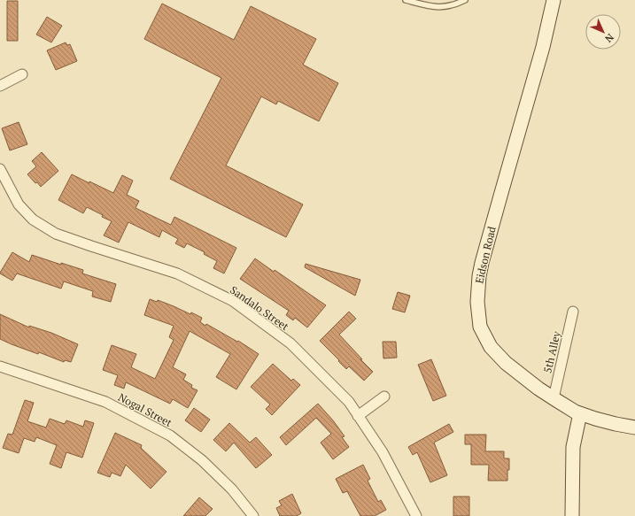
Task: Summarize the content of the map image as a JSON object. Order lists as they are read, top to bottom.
{
  "streets": {
    "street": [
      "Eidson Road",
      "Sandalo Street",
      "5th Alley",
      "Nogal Street"
    ]
  },
  "crossings": [
    ["Eidson Road", "5th Alley"]
  ],
  "north": "bottom right"
}
